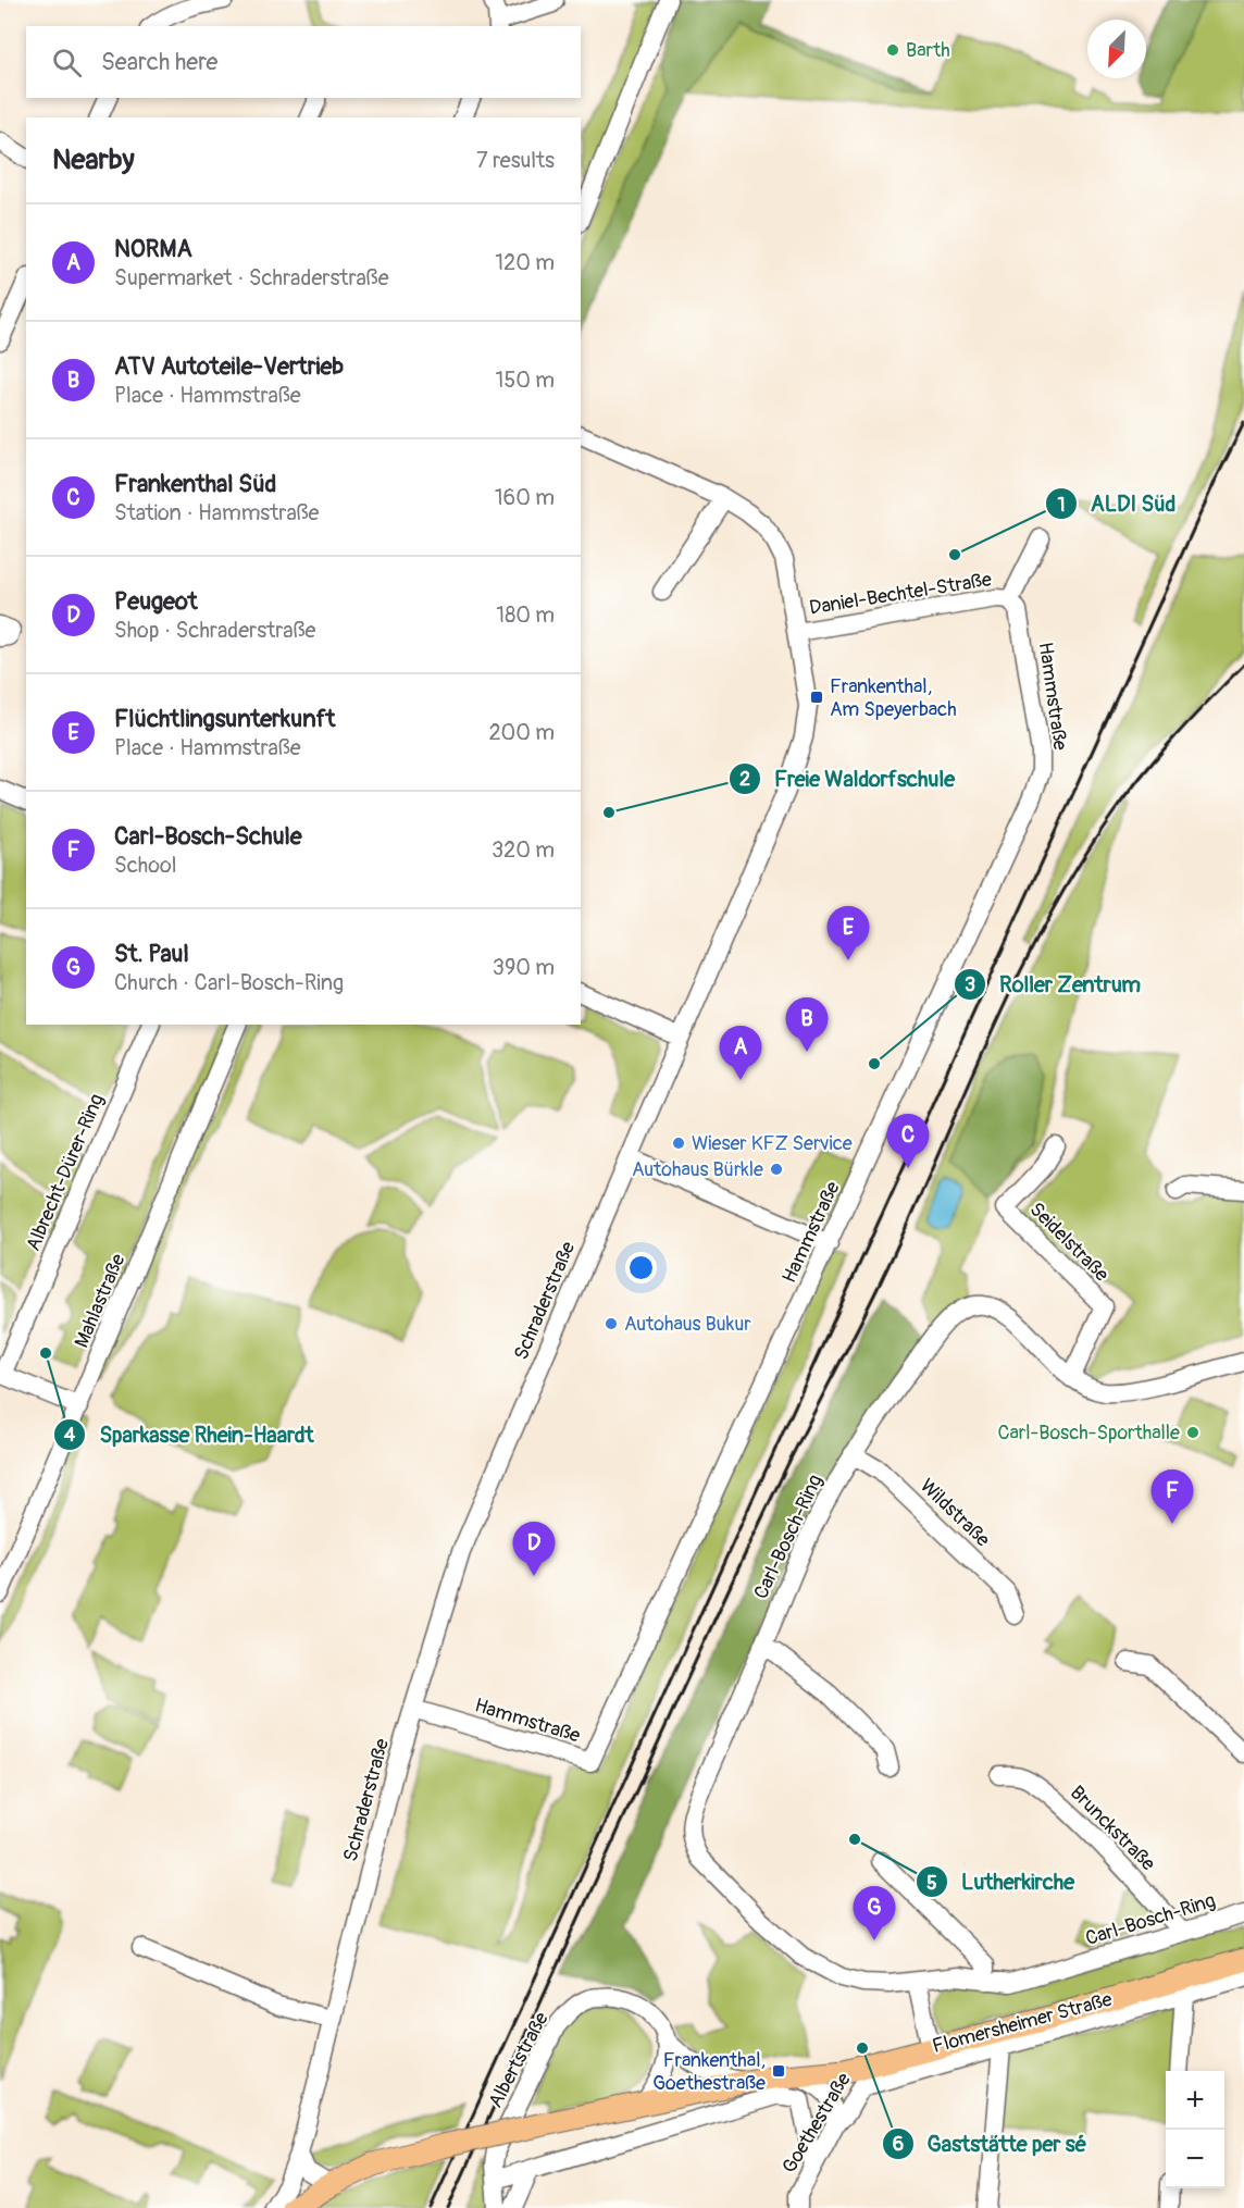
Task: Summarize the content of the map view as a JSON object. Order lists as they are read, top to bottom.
{
  "streets": {
    "main road": ["Flomersheimer Straße"],
    "street": [
      "Daniel-Bechtel-Straße",
      "Hammstraße",
      "Albrecht-Dürer-Ring",
      "Seidelstraße",
      "Mahlastraße",
      "Schraderstraße",
      "Wildstraße",
      "Carl-Bosch-Ring",
      "Brunckstraße",
      "Albertstraße",
      "Goethestraße"
    ]
  },
  "crossings": [
    ["Daniel-Bechtel-Straße", "Hammstraße"],
    ["Daniel-Bechtel-Straße", "Schraderstraße"],
    ["Hammstraße", "Schraderstraße"],
    ["Albrecht-Dürer-Ring", "Mahlastraße"],
    ["Seidelstraße", "Carl-Bosch-Ring"],
    ["Wildstraße", "Carl-Bosch-Ring"],
    ["Carl-Bosch-Ring", "Brunckstraße"],
    ["Flomersheimer Straße", "Albertstraße"],
    ["Flomersheimer Straße", "Goethestraße"]
  ],
  "places": {
    "other": [
      "Barth",
      "ALDI Süd",
      "Freie Waldorfschule",
      "Roller Zentrum",
      "Wieser KFZ Service",
      "Autohaus Bürkle",
      "Autohaus Bukur",
      "Sparkasse Rhein-Haardt",
      "Carl-Bosch-Sporthalle",
      "Lutherkirche",
      "Gaststätte per sé"
    ],
    "transit": ["Frankenthal, Am Speyerbach", "Frankenthal, Goethestraße"]
  },
  "north": "bottom left",
  "page": {
    "search": "Search here",
    "heading": ["Nearby", "7 results"],
    "list": [
      {
        "mark": "A",
        "name": "NORMA",
        "note": "Supermarket · Schraderstraße",
        "value": "120 m"
      },
      {
        "mark": "B",
        "name": "ATV Autoteile-Vertrieb",
        "note": "Place · Hammstraße",
        "value": "150 m"
      },
      {
        "mark": "C",
        "name": "Frankenthal Süd",
        "note": "Station · Hammstraße",
        "value": "160 m"
      },
      {
        "mark": "D",
        "name": "Peugeot",
        "note": "Shop · Schraderstraße",
        "value": "180 m"
      },
      {
        "mark": "E",
        "name": "Flüchtlingsunterkunft",
        "note": "Place · Hammstraße",
        "value": "200 m"
      },
      {
        "mark": "F",
        "name": "Carl-Bosch-Schule",
        "note": "School",
        "value": "320 m"
      },
      {
        "mark": "G",
        "name": "St. Paul",
        "note": "Church · Carl-Bosch-Ring",
        "value": "390 m"
      }
    ],
    "pins": [
      "E",
      "B",
      "A",
      "C",
      "F",
      "D",
      "G"
    ],
    "map_buttons": ["+", "−"]
  }
}
